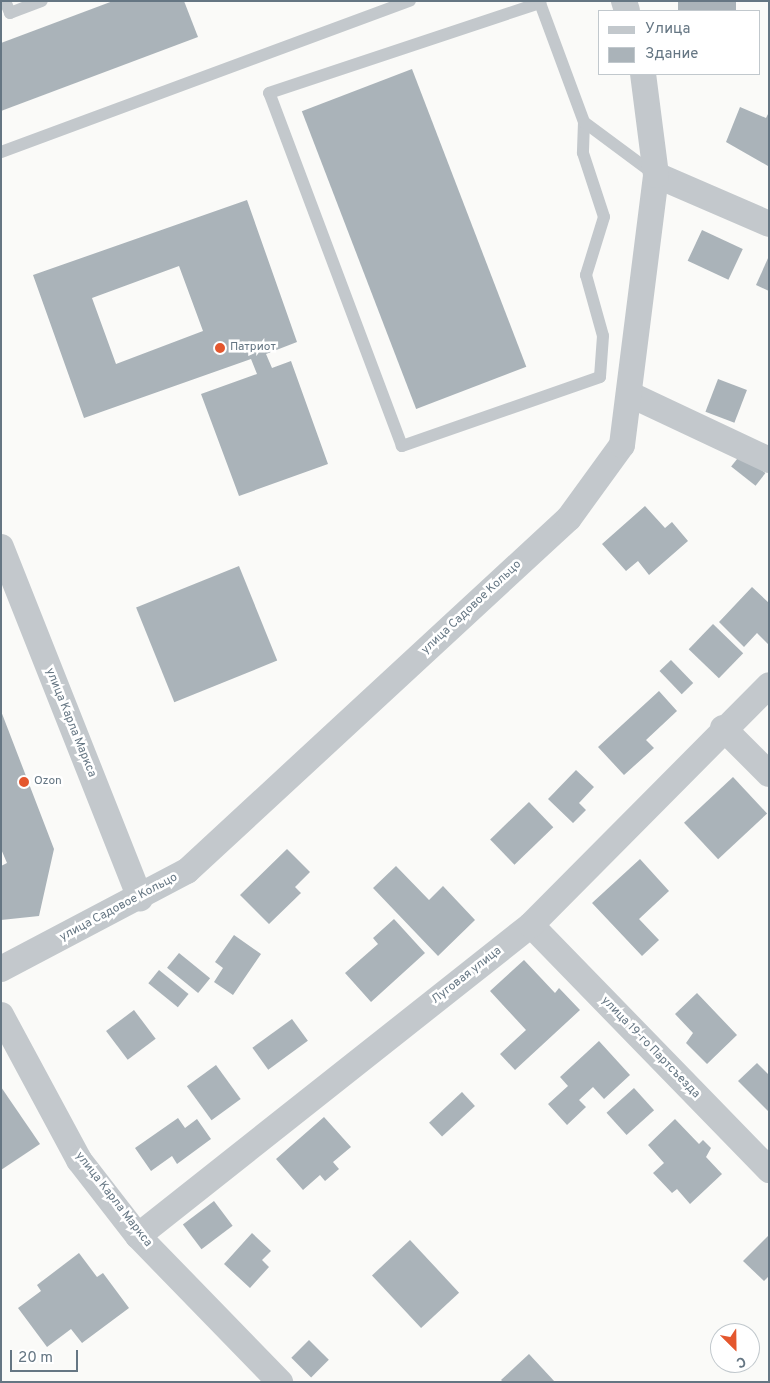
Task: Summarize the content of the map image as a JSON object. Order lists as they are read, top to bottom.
{
  "streets": {
    "street": [
      "улица Садовое Кольцо",
      "улица Карла Маркса",
      "Луговая улица",
      "улица 19-го Партсъезда"
    ]
  },
  "crossings": [
    ["улица Садовое Кольцо", "улица Карла Маркса"],
    ["улица Карла Маркса", "Луговая улица"],
    ["Луговая улица", "улица 19-го Партсъезда"]
  ],
  "places": ["Патриот", "Ozon"],
  "legend": ["Улица", "Здание"],
  "scale_bar": "20 m",
  "north": "bottom right"
}
